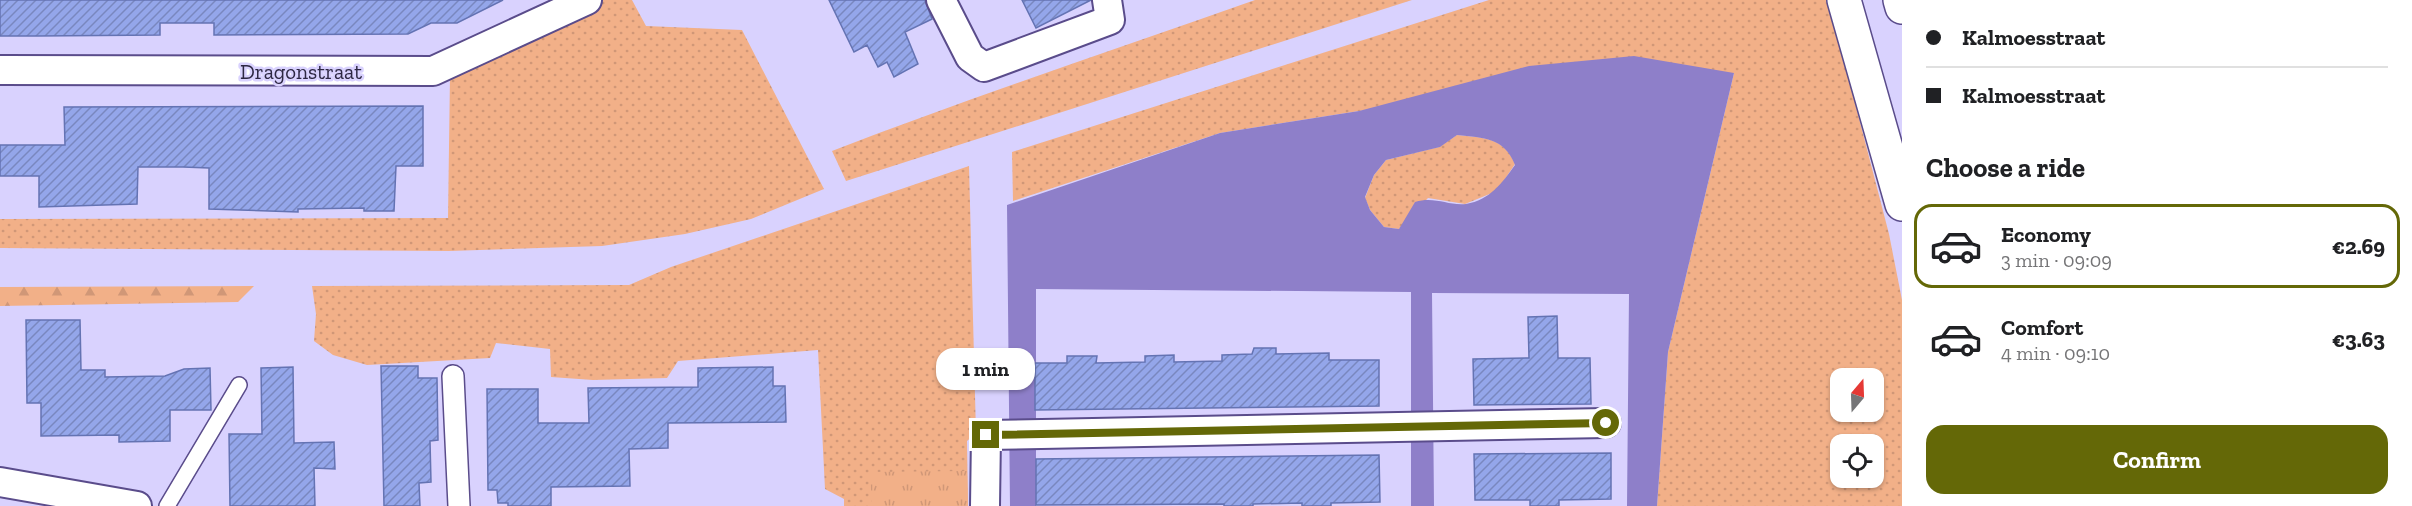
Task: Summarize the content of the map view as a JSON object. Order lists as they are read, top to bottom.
{
  "streets": {
    "street": ["Dragonstraat"]
  },
  "north": "top",
  "page": {
    "banner": ["Kalmoesstraat", "Kalmoesstraat"],
    "heading": "Choose a ride",
    "list": [
      {
        "name": "Economy",
        "note": "3 min · 09:09",
        "value": "€2.69"
      },
      {
        "name": "Comfort",
        "note": "4 min · 09:10",
        "value": "€3.63"
      }
    ],
    "bubble": "1 min",
    "buttons": "Confirm"
  }
}
